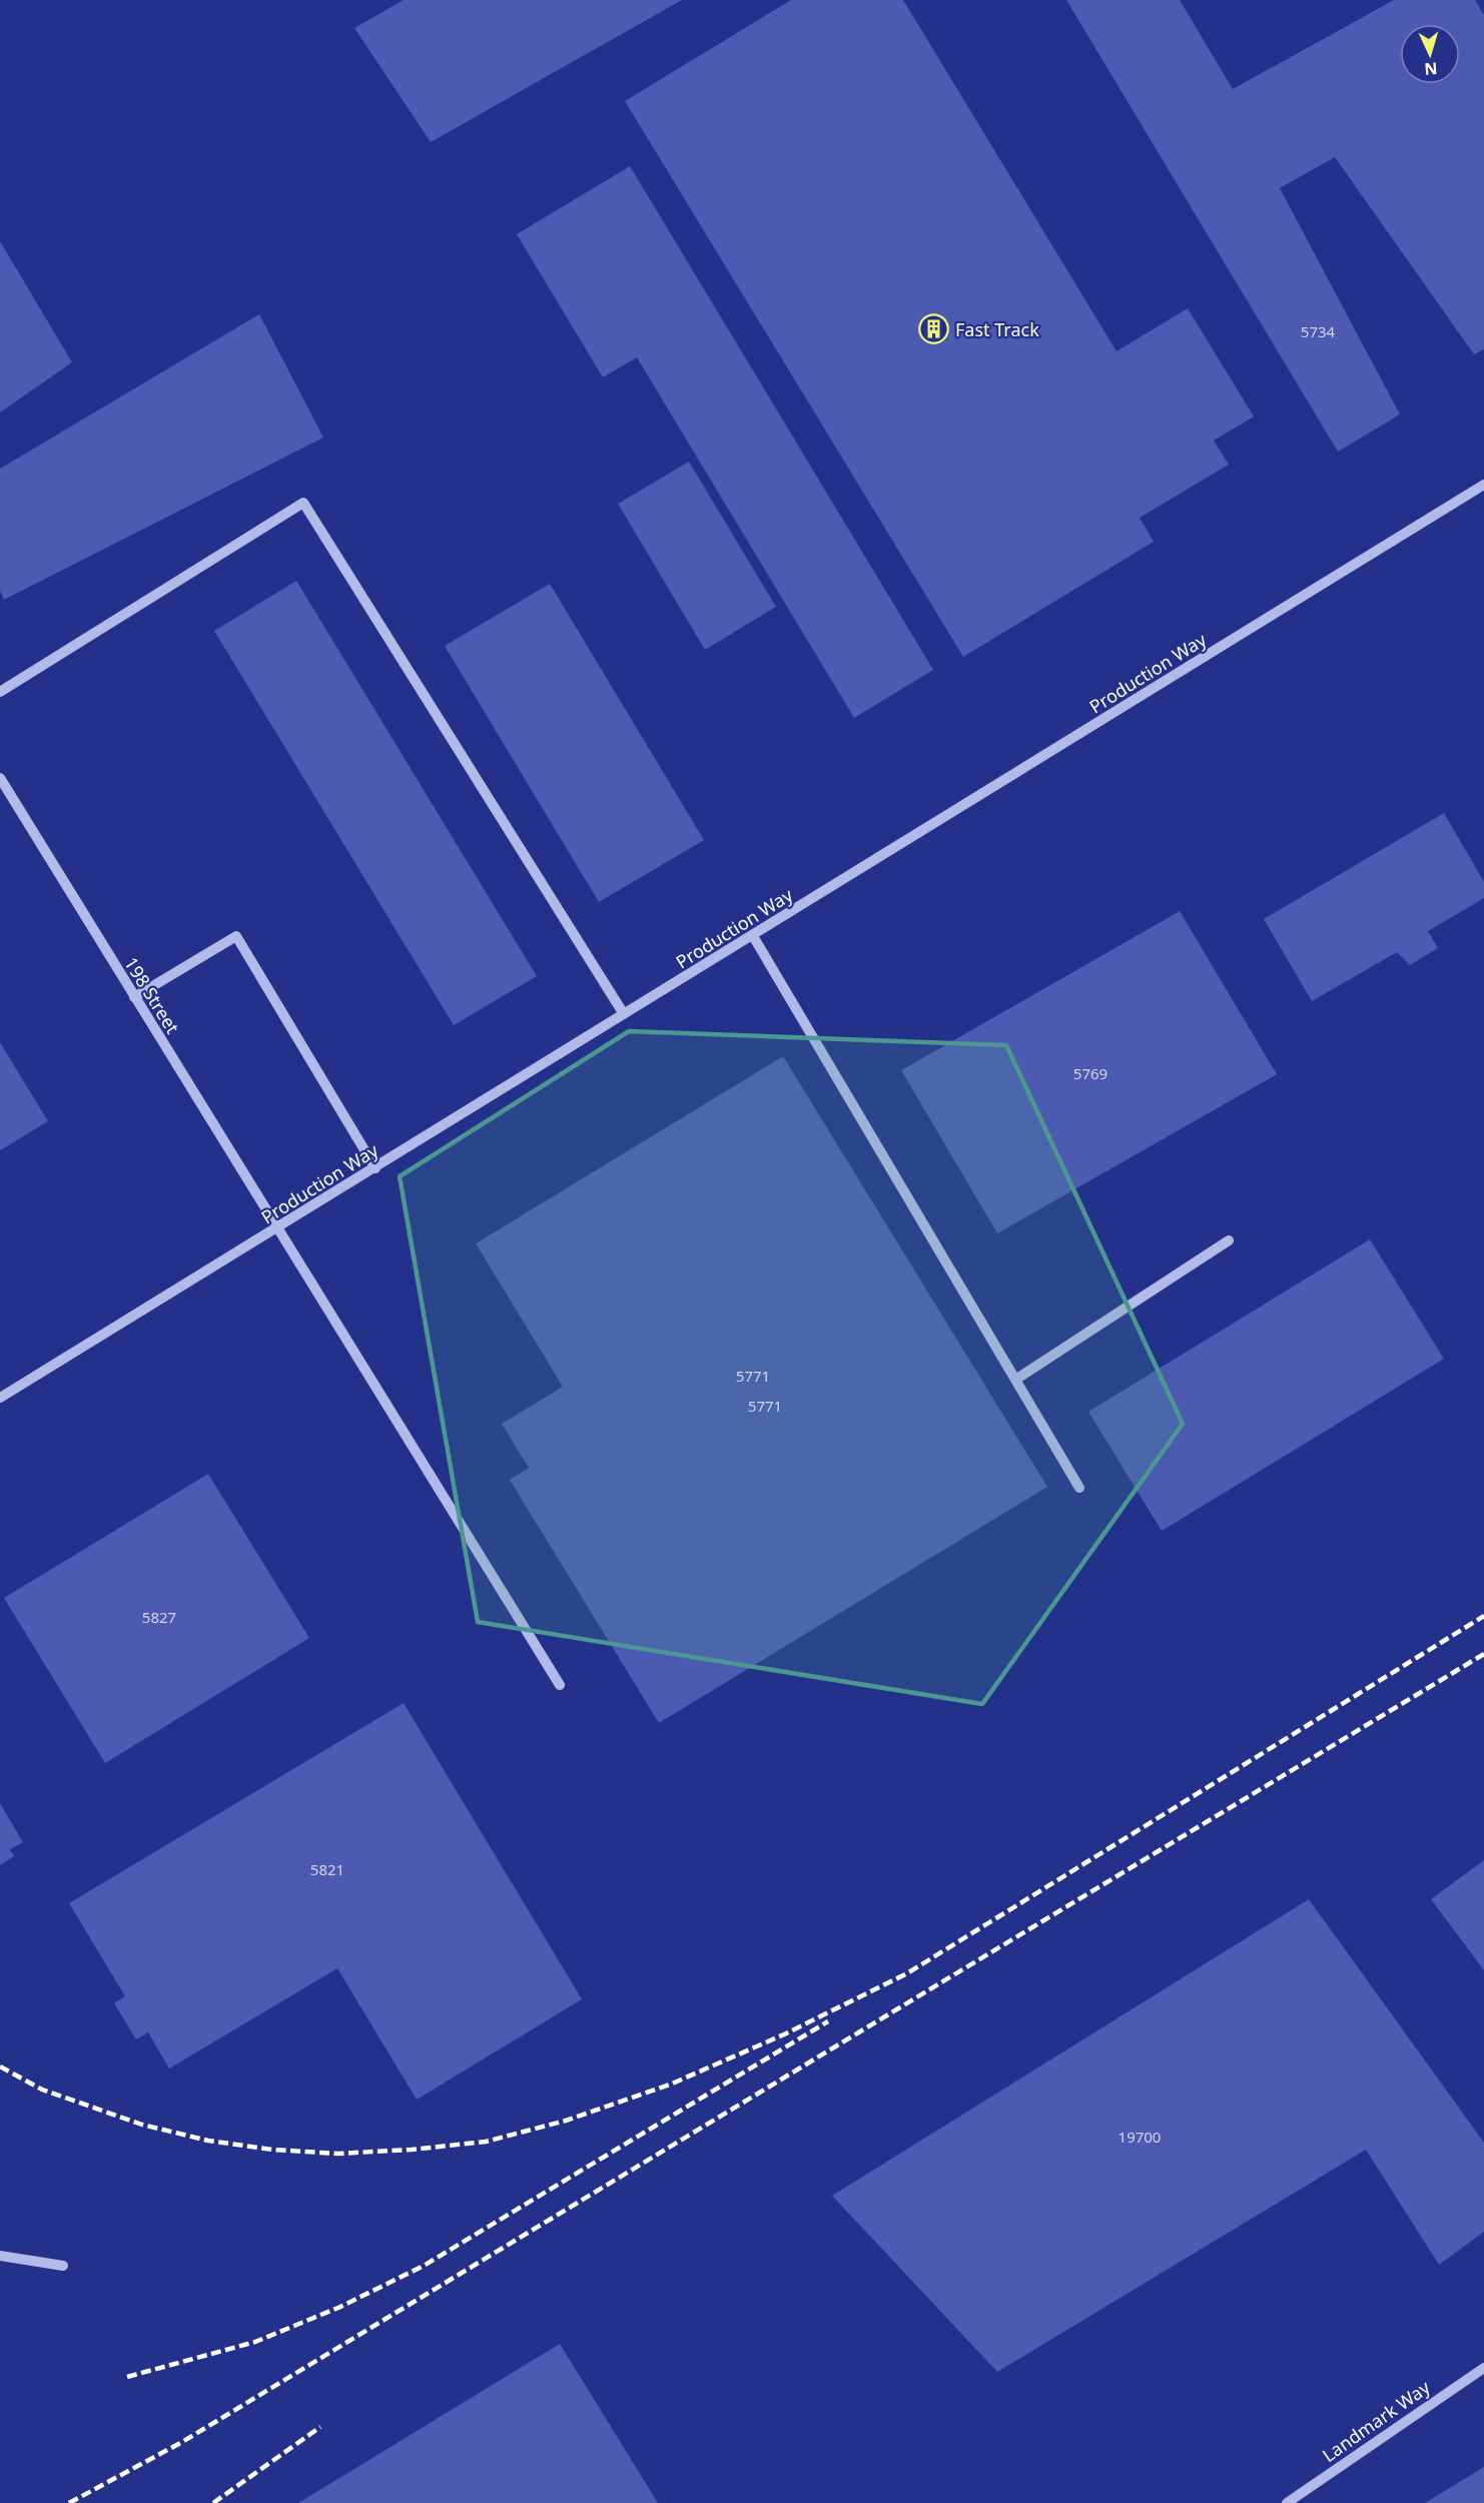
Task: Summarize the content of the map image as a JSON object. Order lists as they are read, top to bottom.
{
  "streets": {
    "street": ["Production Way", "198 Street", "Landmark Way"]
  },
  "crossings": [
    ["Production Way", "198 Street"]
  ],
  "places": {
    "building": ["Fast Track"]
  },
  "house_numbers": [
    "5734",
    "5769",
    "5771",
    "5771",
    "5827",
    "5821",
    "19700"
  ],
  "north": "bottom"
}
